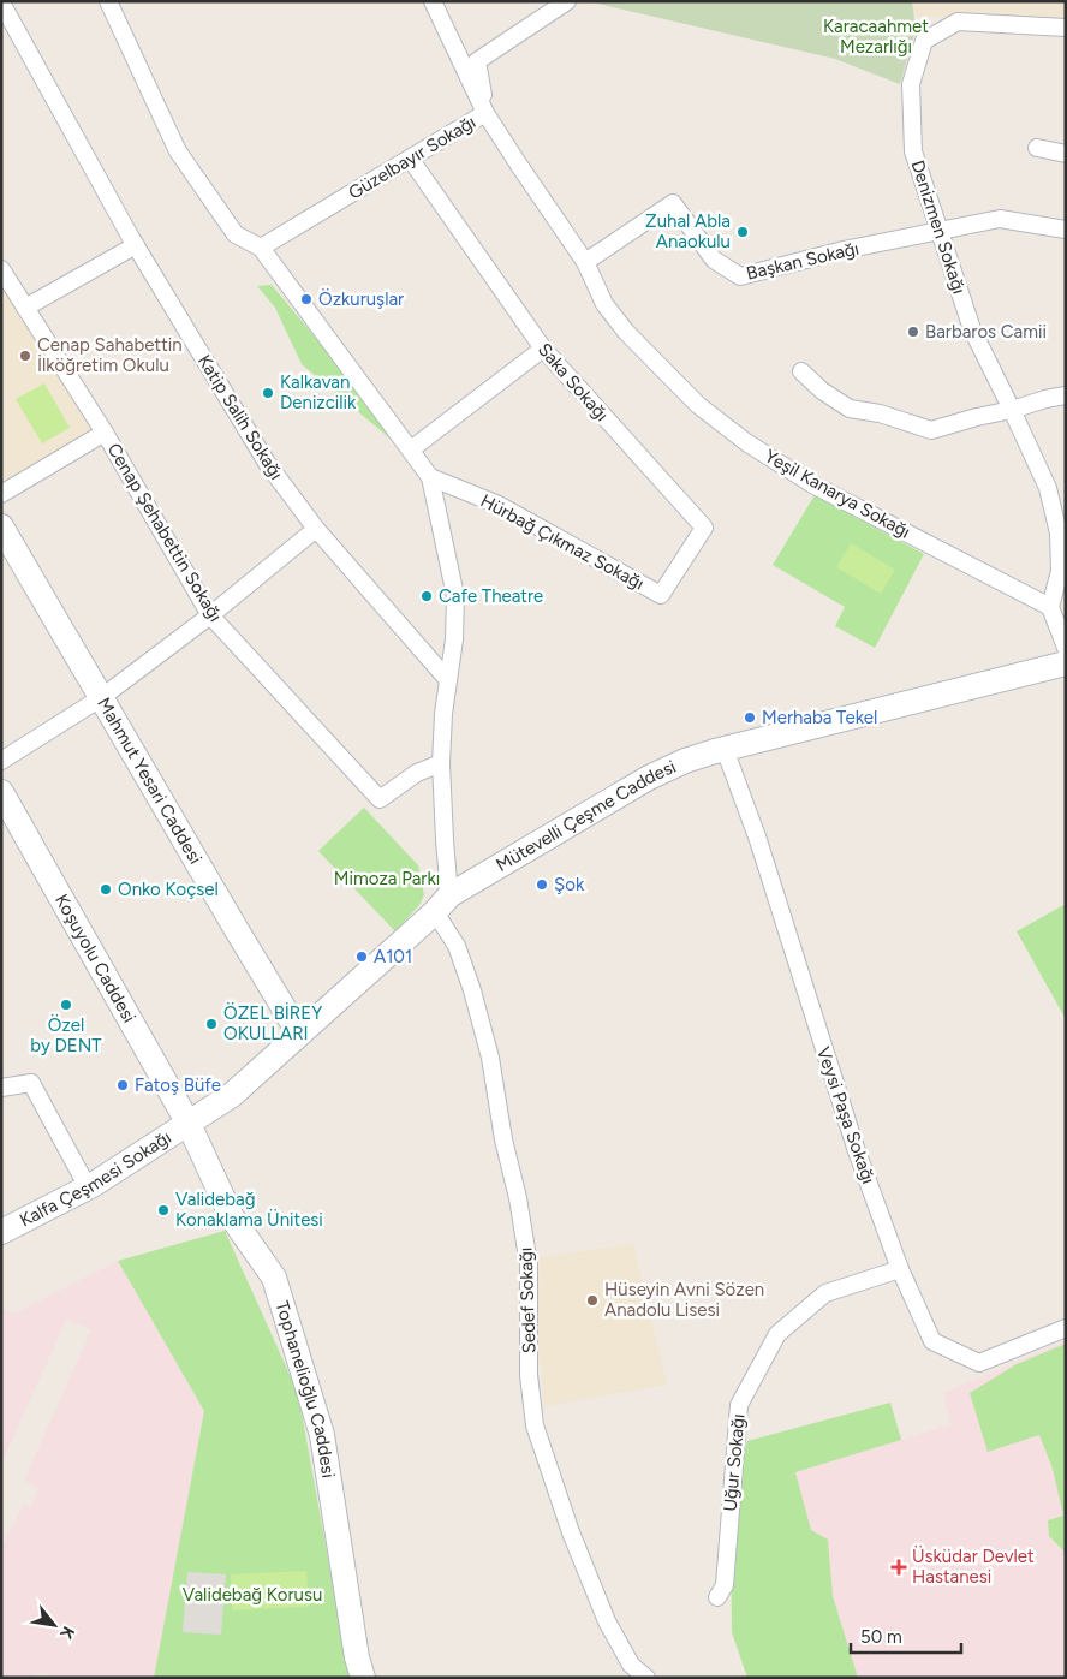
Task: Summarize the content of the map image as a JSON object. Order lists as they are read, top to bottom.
{
  "streets": {
    "street": [
      "Güzelbayır Sokağı",
      "Denizmen Sokağı",
      "Başkan Sokağı",
      "Saka Sokağı",
      "Katip Salih Sokağı",
      "Yeşil Kanarya Sokağı",
      "Cenap Şehabettin Sokağı",
      "Hürbağ Çıkmaz Sokağı",
      "Mahmut Yesari Caddesi",
      "Mütevelli Çeşme Caddesi",
      "Koşuyolu Caddesi",
      "Veysi Paşa Sokağı",
      "Kalfa Çeşmesi Sokağı",
      "Sedef Sokağı",
      "Tophanelioğlu Caddesi",
      "Uğur Sokağı"
    ]
  },
  "crossings": [
    ["Güzelbayır Sokağı", "Saka Sokağı"],
    ["Denizmen Sokağı", "Başkan Sokağı"],
    ["Denizmen Sokağı", "Yeşil Kanarya Sokağı"],
    ["Başkan Sokağı", "Yeşil Kanarya Sokağı"],
    ["Saka Sokağı", "Hürbağ Çıkmaz Sokağı"],
    ["Mahmut Yesari Caddesi", "Mütevelli Çeşme Caddesi"],
    ["Mütevelli Çeşme Caddesi", "Koşuyolu Caddesi"],
    ["Mütevelli Çeşme Caddesi", "Veysi Paşa Sokağı"],
    ["Mütevelli Çeşme Caddesi", "Kalfa Çeşmesi Sokağı"],
    ["Mütevelli Çeşme Caddesi", "Sedef Sokağı"],
    ["Mütevelli Çeşme Caddesi", "Tophanelioğlu Caddesi"],
    ["Koşuyolu Caddesi", "Kalfa Çeşmesi Sokağı"],
    ["Koşuyolu Caddesi", "Tophanelioğlu Caddesi"],
    ["Veysi Paşa Sokağı", "Uğur Sokağı"],
    ["Kalfa Çeşmesi Sokağı", "Tophanelioğlu Caddesi"]
  ],
  "parks": ["Karacaahmet Mezarlığı", "Mimoza Parkı", "Validebağ Korusu"],
  "places": {
    "other": [
      "Zuhal Abla Anaokulu",
      "Özkuruşlar",
      "Barbaros Camii",
      "Cenap Sahabettin İlköğretim Okulu",
      "Kalkavan Denizcilik",
      "Cafe Theatre",
      "Merhaba Tekel",
      "Şok",
      "Onko Koçsel",
      "A101",
      "Özel by DENT",
      "ÖZEL BİREY OKULLARI",
      "Fatoş Büfe",
      "Validebağ Konaklama Ünitesi",
      "Hüseyin Avni Sözen Anadolu Lisesi"
    ],
    "health": ["Üsküdar Devlet Hastanesi"]
  },
  "scale_bar": "50 m",
  "north": "bottom right"
}
